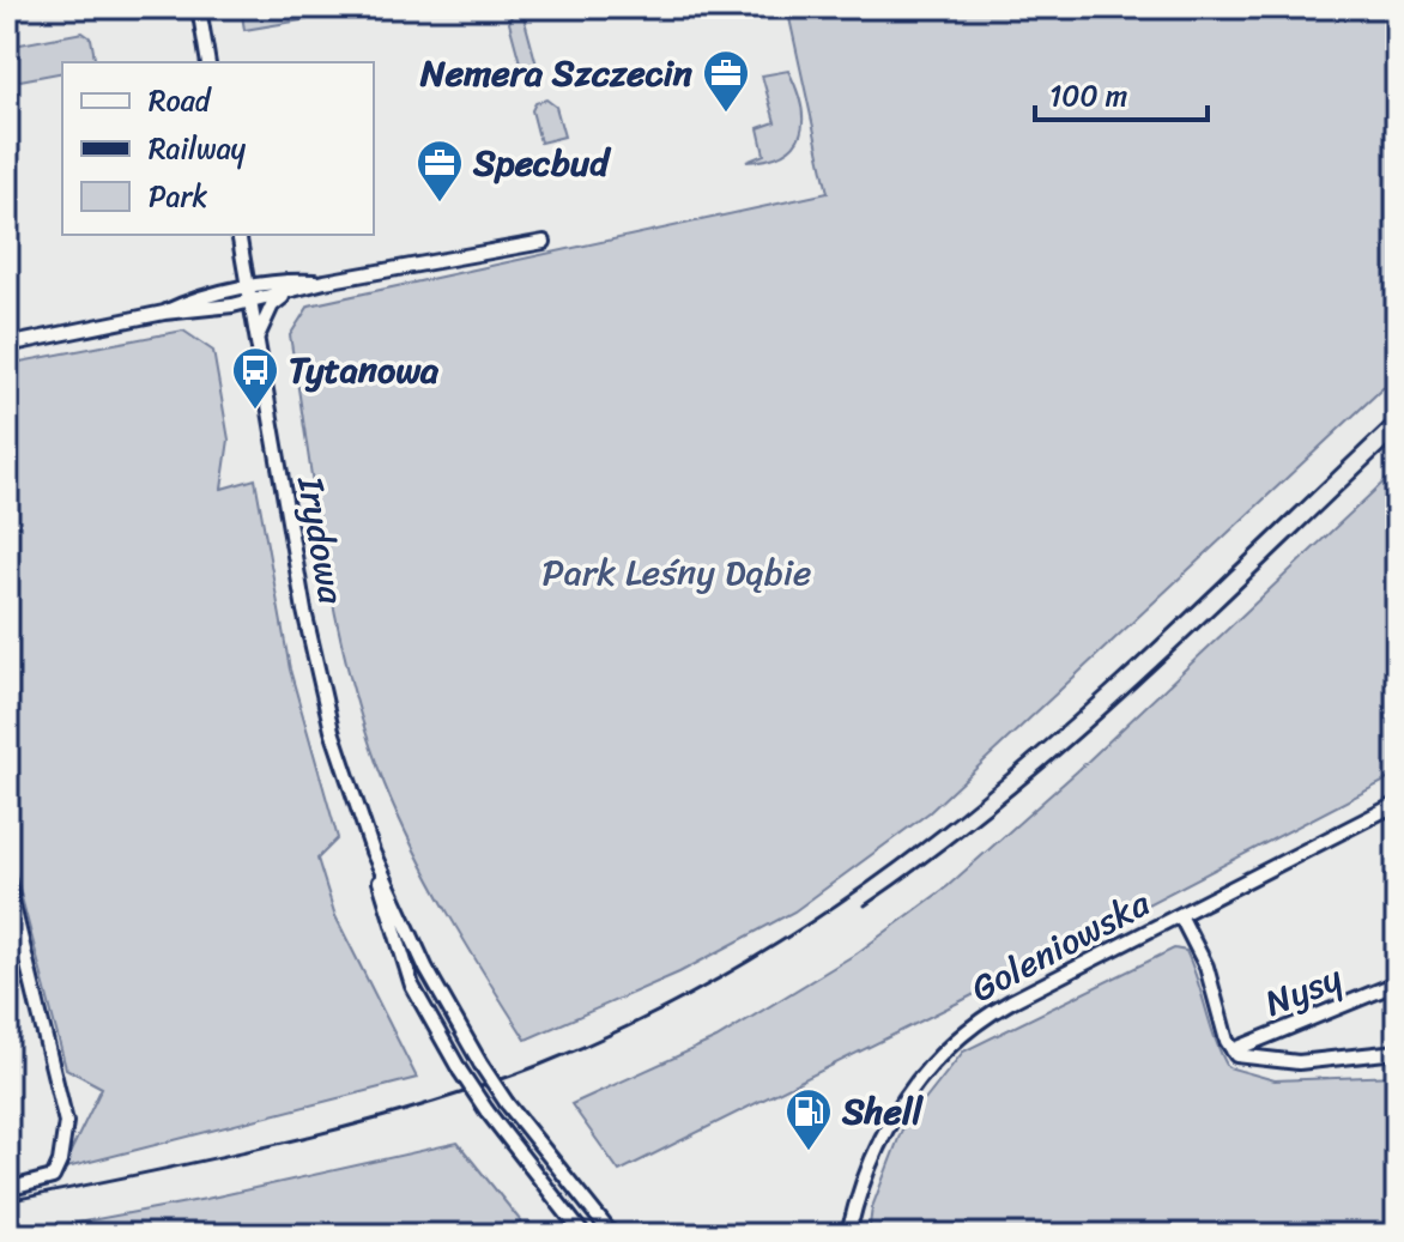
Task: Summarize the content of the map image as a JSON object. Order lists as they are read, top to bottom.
{
  "streets": {
    "street": ["Irydowa", "Goleniowska", "Nysy"]
  },
  "parks": ["Park Leśny Dąbie"],
  "places": {
    "office": ["Nemera Szczecin", "Specbud"],
    "bus stop": ["Tytanowa"],
    "fuel station": ["Shell"]
  },
  "legend": ["Road", "Railway", "Park"],
  "scale_bar": "100 m"
}
